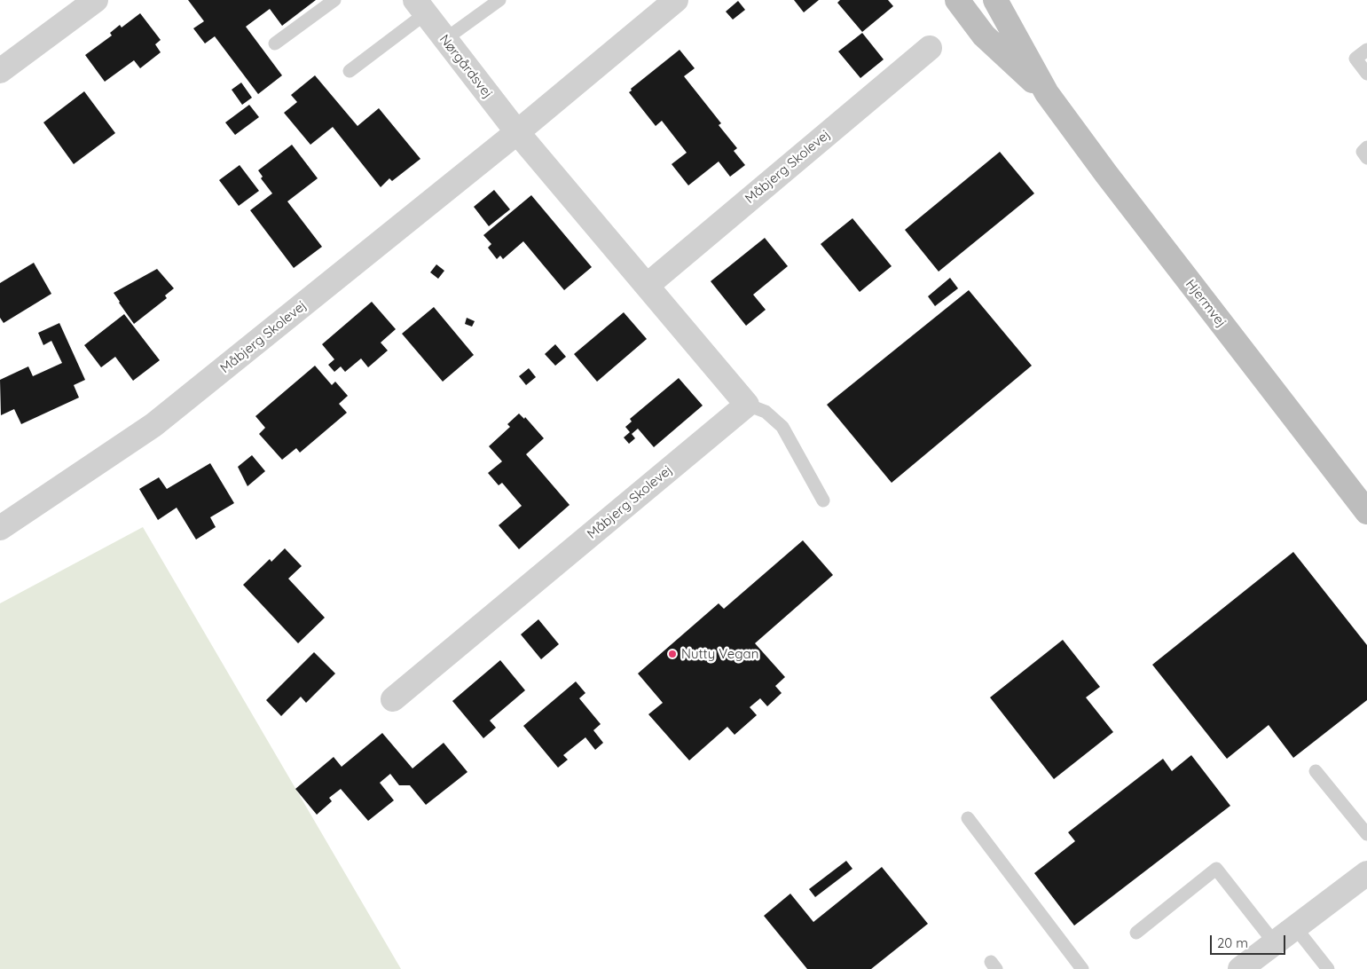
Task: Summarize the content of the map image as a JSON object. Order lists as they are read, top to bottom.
{
  "streets": {
    "street": ["Nørgårdsvej", "Måbjerg Skolevej", "Hjermvej"]
  },
  "crossings": [
    ["Nørgårdsvej", "Måbjerg Skolevej"]
  ],
  "places": ["Nutty Vegan"],
  "scale_bar": "20 m"
}
